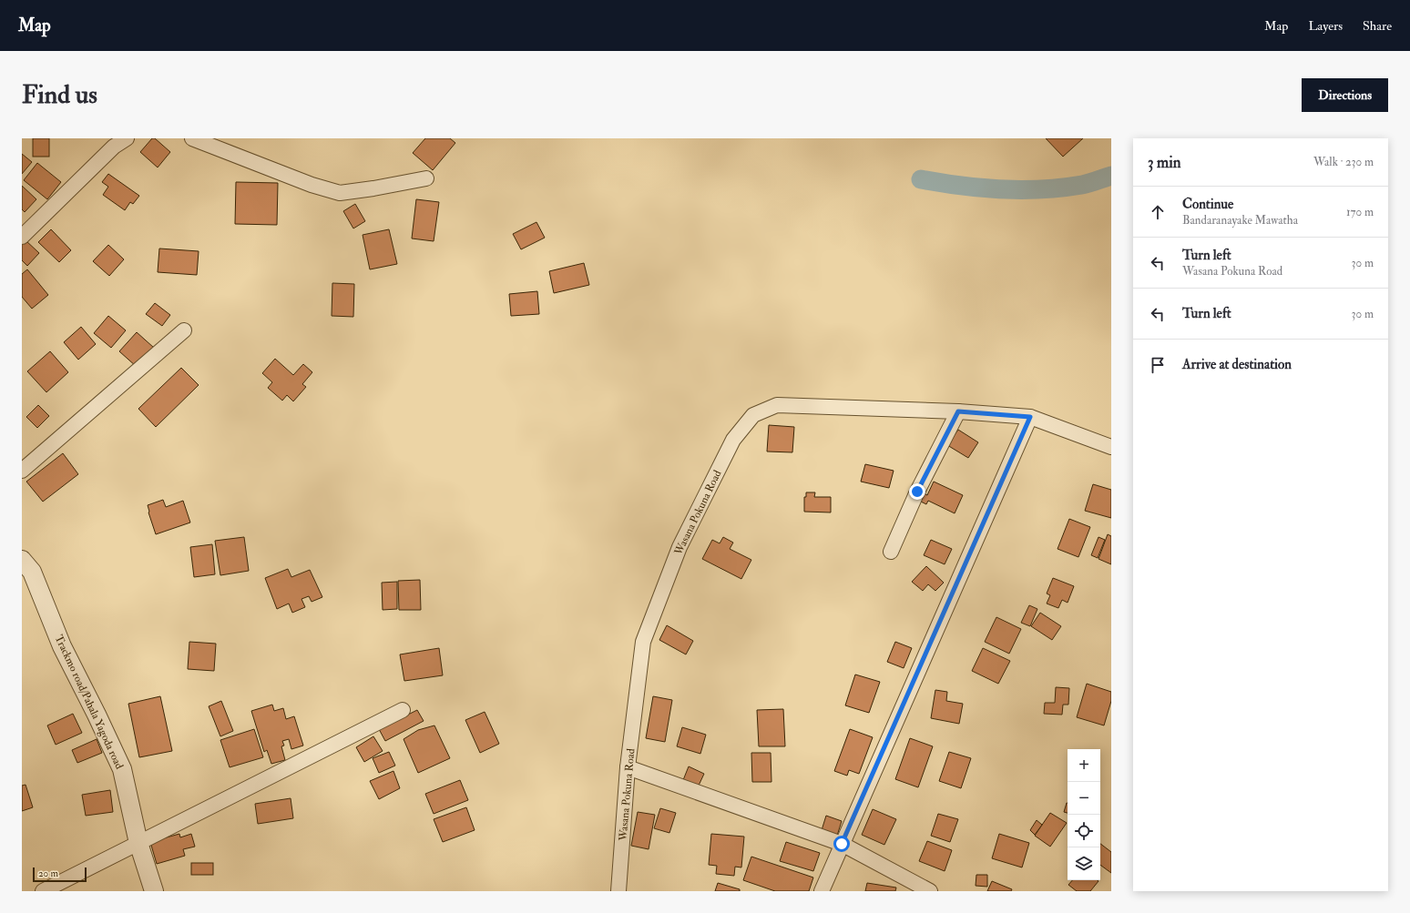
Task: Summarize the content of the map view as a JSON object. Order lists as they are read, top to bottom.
{
  "streets": {
    "street": ["Wasana Pokuna Road", "Trackmo road/Pahala Yagoda road"]
  },
  "scale_bar": "20 m",
  "page": {
    "header": "Map",
    "nav": ["Map", "Layers", "Share"],
    "buttons": "Directions",
    "title": "Find us",
    "heading": ["3 min", "Walk · 230 m"],
    "list": [
      ["Continue", "Bandaranayake Mawatha", "170 m"],
      ["Turn left", "Wasana Pokuna Road", "30 m"],
      ["Turn left", "30 m"],
      "Arrive at destination"
    ],
    "map_buttons": ["+", "−"],
    "scale": "20 m"
  }
}
